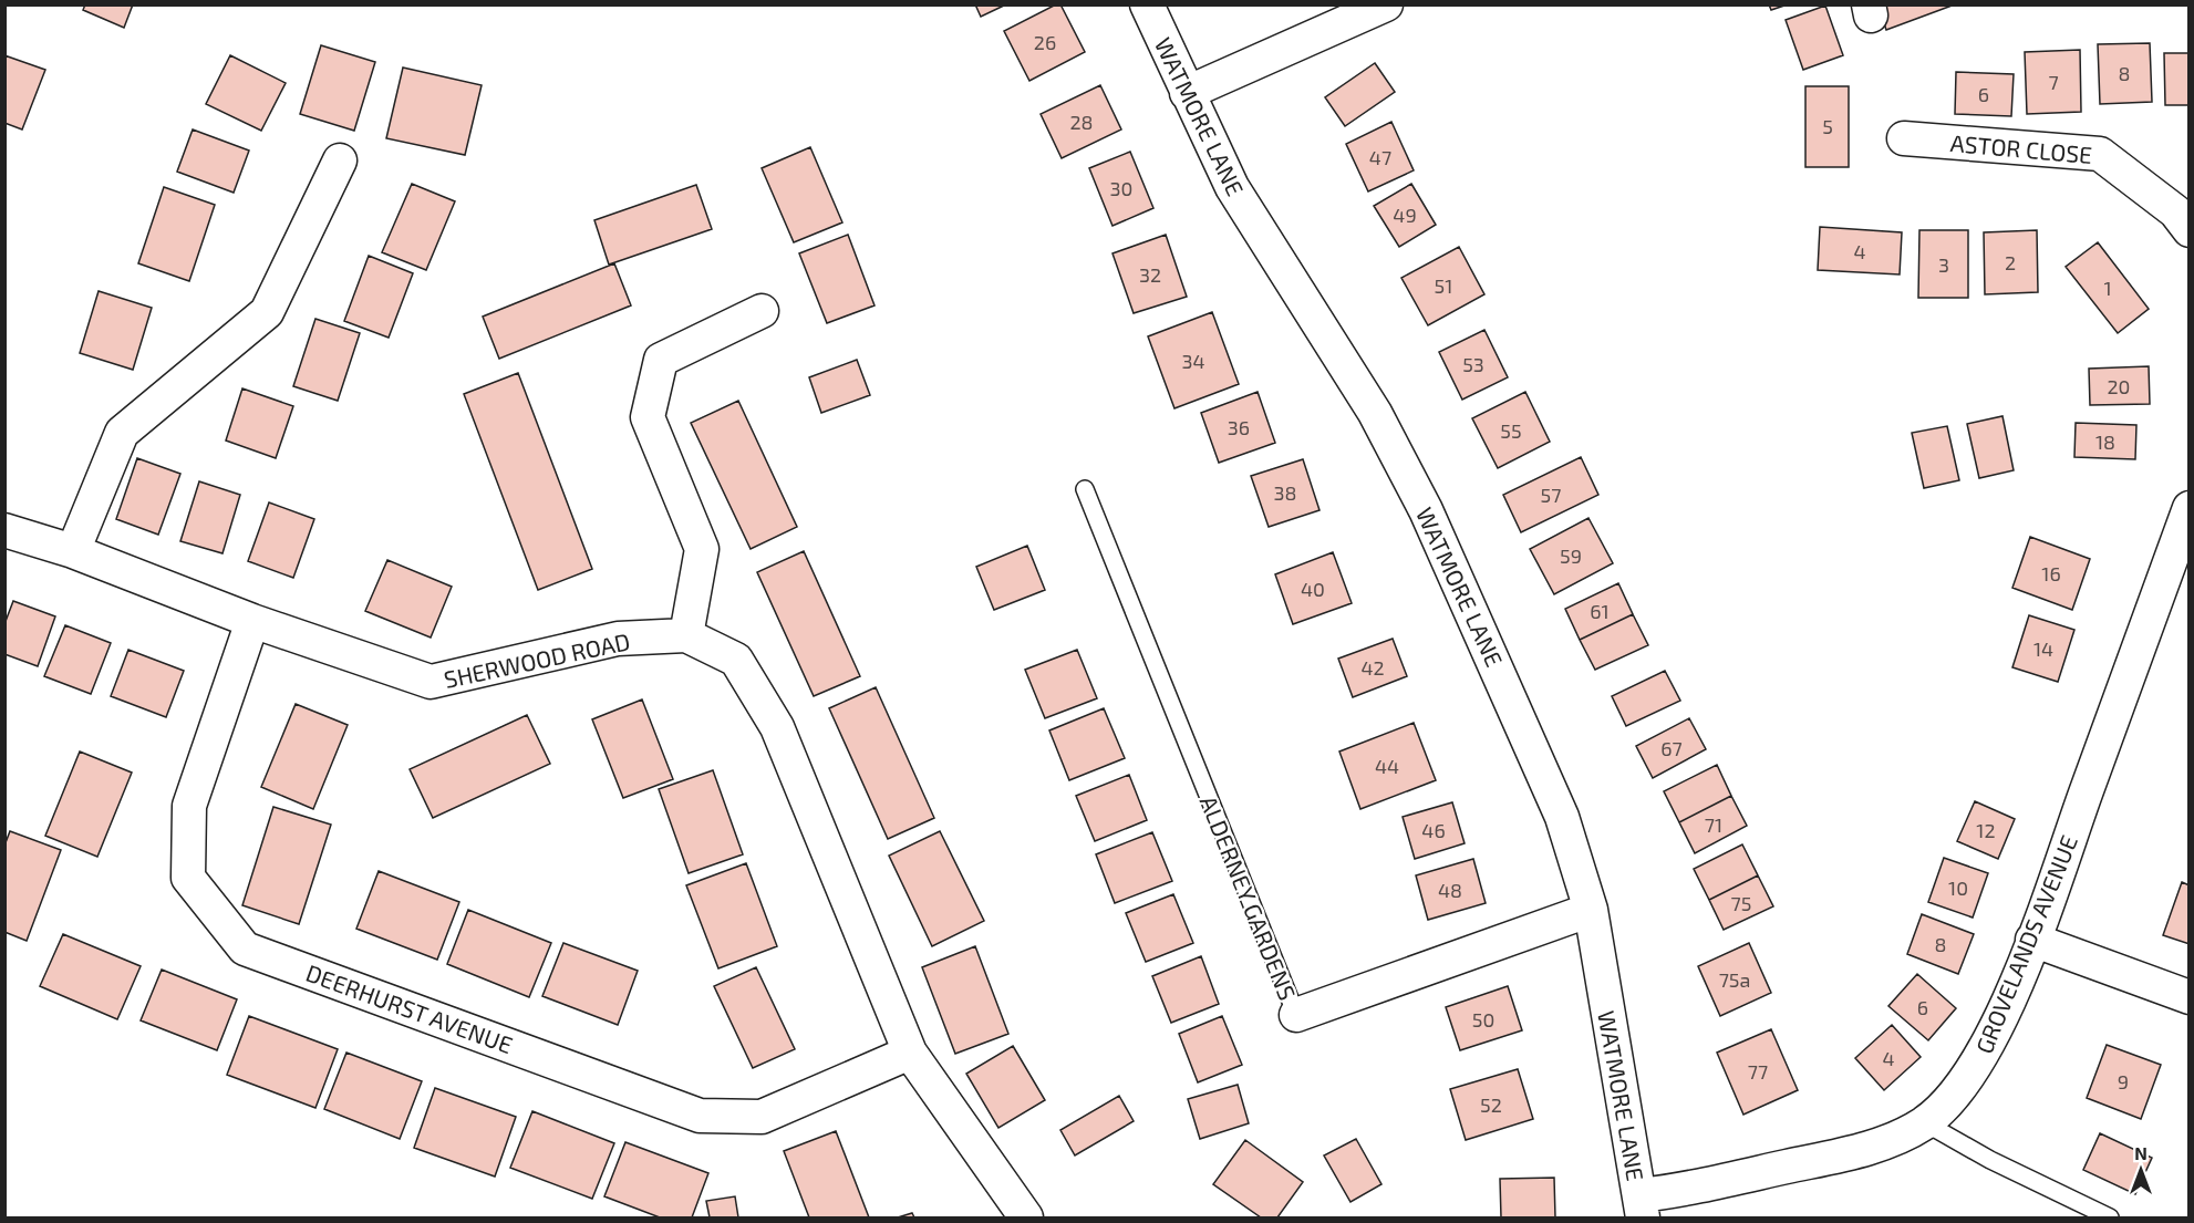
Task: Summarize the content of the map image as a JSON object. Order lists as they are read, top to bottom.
{
  "streets": {
    "street": [
      "WATMORE LANE",
      "ASTOR CLOSE",
      "SHERWOOD ROAD",
      "ALDERNEY GARDENS",
      "GROVELANDS AVENUE",
      "DEERHURST AVENUE"
    ]
  },
  "crossings": [
    ["WATMORE LANE", "ALDERNEY GARDENS"],
    ["WATMORE LANE", "GROVELANDS AVENUE"],
    ["SHERWOOD ROAD", "DEERHURST AVENUE"]
  ],
  "house_numbers": [
    "26",
    "8",
    "7",
    "6",
    "28",
    "5",
    "47",
    "30",
    "49",
    "4",
    "2",
    "3",
    "32",
    "51",
    "1",
    "34",
    "53",
    "20",
    "36",
    "55",
    "18",
    "38",
    "57",
    "59",
    "16",
    "40",
    "61",
    "14",
    "42",
    "67",
    "44",
    "71",
    "46",
    "12",
    "10",
    "48",
    "75",
    "8",
    "75a",
    "6",
    "50",
    "4",
    "77",
    "9",
    "52"
  ],
  "north": "top"
}
